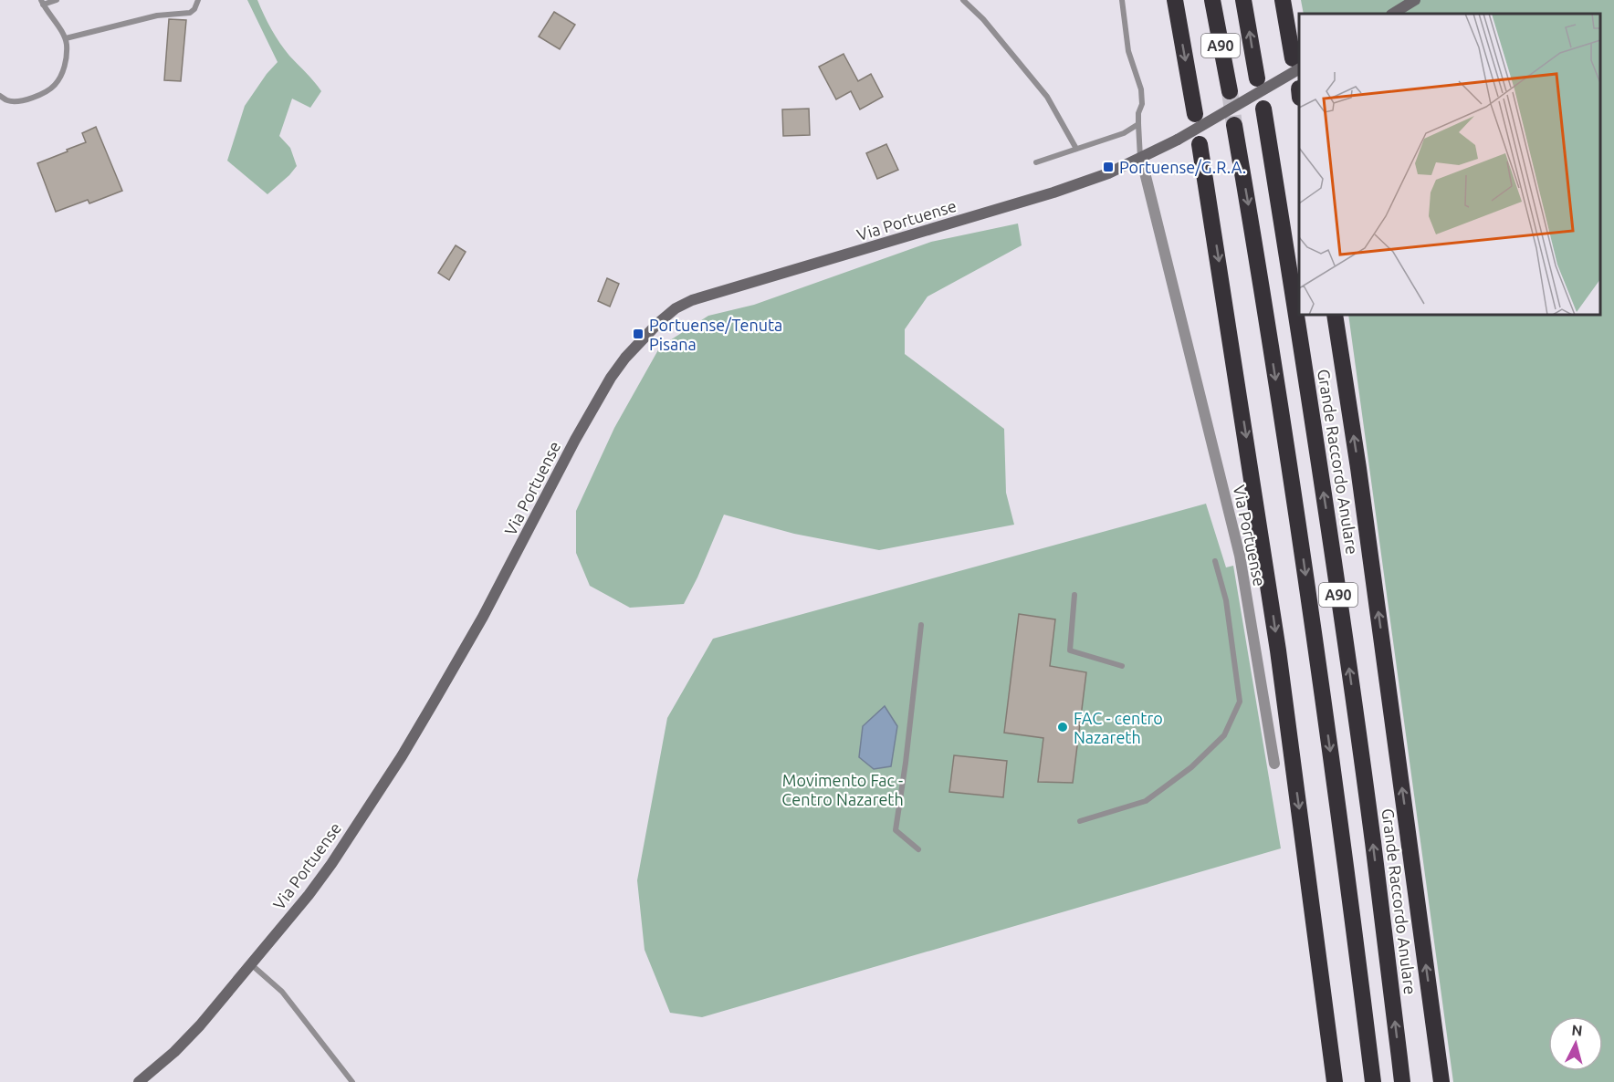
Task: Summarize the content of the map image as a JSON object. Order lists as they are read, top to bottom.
{
  "streets": {
    "highway": ["A90", "Grande Raccordo Anulare"],
    "main road": ["Via Portuense"]
  },
  "parks": ["Movimento Fac - Centro Nazareth"],
  "places": {
    "transit": ["Portuense/G.R.A.", "Portuense/Tenuta Pisana"],
    "other": ["FAC - centro Nazareth"]
  },
  "north": "top"
}
